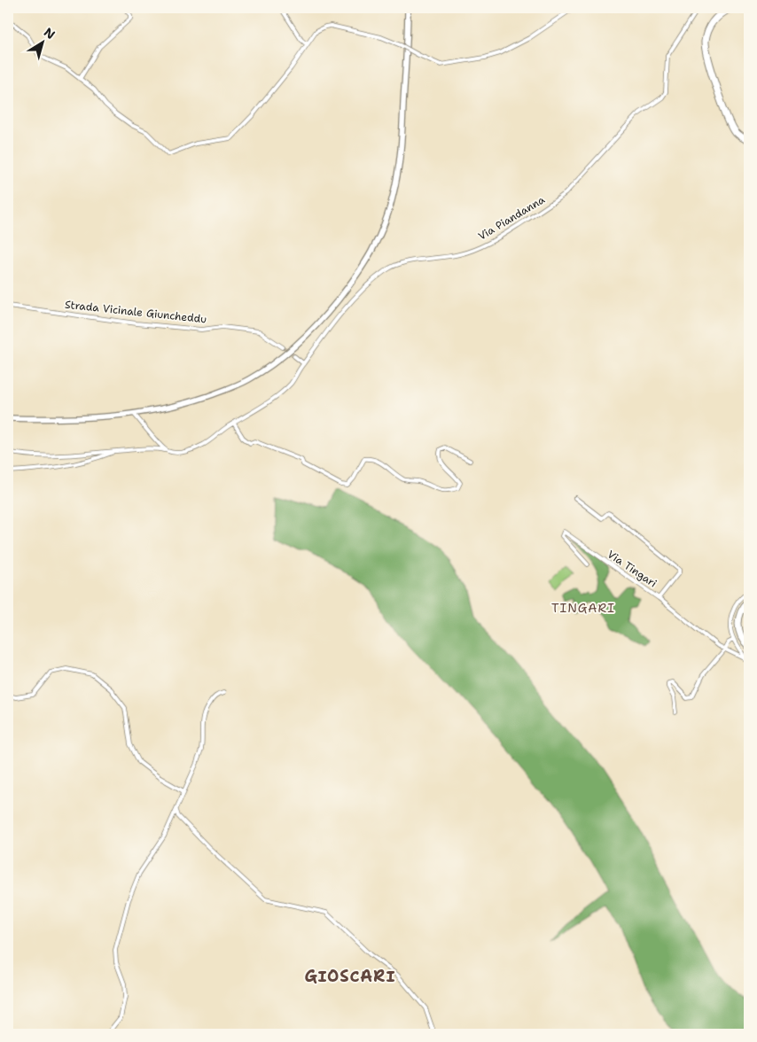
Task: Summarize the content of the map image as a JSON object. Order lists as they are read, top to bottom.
{
  "streets": {
    "street": ["Via Piandanna", "Strada Vicinale Giuncheddu", "Via Tingari"]
  },
  "districts": ["TINGARI", "GIOSCARI"],
  "north": "top right"
}
